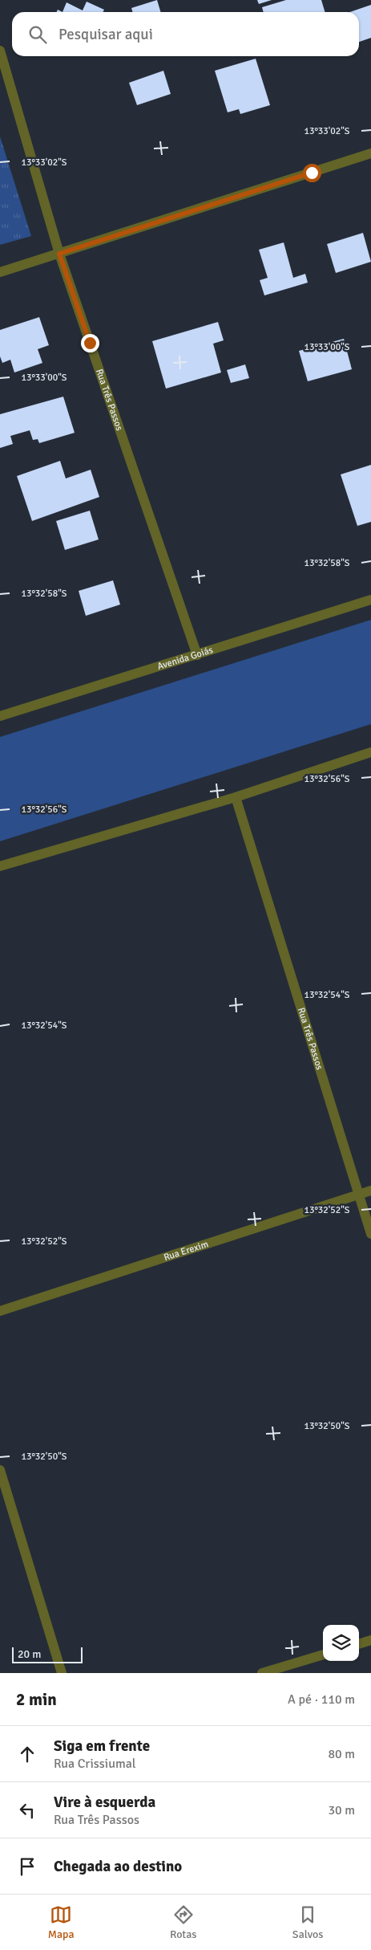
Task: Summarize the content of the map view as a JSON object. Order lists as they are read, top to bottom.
{
  "streets": {
    "street": ["Rua Três Passos", "Avenida Goiás", "Rua Erexim"]
  },
  "crossings": [
    ["Rua Três Passos", "Avenida Goiás"],
    ["Rua Três Passos", "Rua Erexim"]
  ],
  "scale_bar": "20 m",
  "page": {
    "search": "Pesquisar aqui",
    "scale": "20 m",
    "heading": ["2 min", "A pé · 110 m"],
    "list": [
      ["Siga em frente", "Rua Crissiumal", "80 m"],
      ["Vire à esquerda", "Rua Três Passos", "30 m"],
      "Chegada ao destino"
    ],
    "nav": ["Mapa", "Rotas", "Salvos"]
  },
  "coordinates": [
    "13°33'02\"S",
    "13°33'00\"S",
    "13°32'58\"S",
    "13°32'56\"S",
    "13°32'54\"S",
    "13°32'52\"S",
    "13°32'50\"S"
  ]
}
